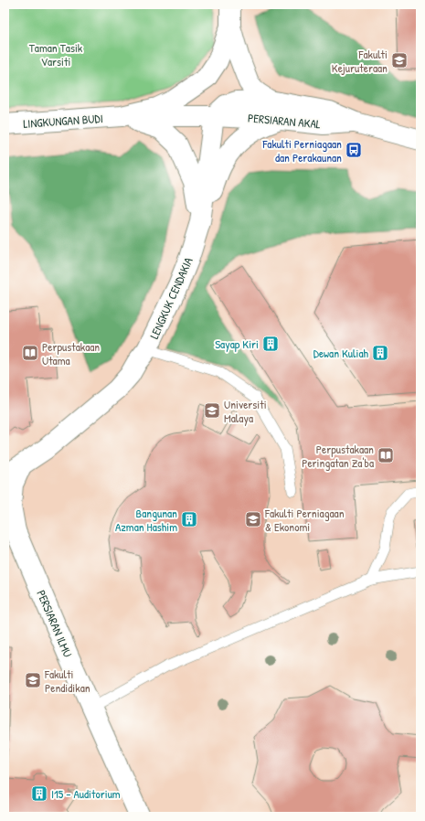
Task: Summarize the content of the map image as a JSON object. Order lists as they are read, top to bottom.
{
  "streets": {
    "street": [
      "LINGKUNGAN BUDI",
      "PERSIARAN AKAL",
      "LENGKUK CENDAKIA",
      "PERSIARAN ILMU"
    ]
  },
  "crossings": [
    ["LINGKUNGAN BUDI", "PERSIARAN AKAL"],
    ["LINGKUNGAN BUDI", "LENGKUK CENDAKIA"],
    ["PERSIARAN AKAL", "LENGKUK CENDAKIA"],
    ["LENGKUK CENDAKIA", "PERSIARAN ILMU"]
  ],
  "parks": ["Taman Tasik Varsiti"],
  "places": {
    "school or university": [
      "Fakulti Kejuruteraan",
      "Universiti Malaya",
      "Fakulti Perniagaan & Ekonomi",
      "Fakulti Pendidikan"
    ],
    "bus stop": ["Fakulti Perniagaan dan Perakaunan"],
    "building": [
      "Sayap Kiri",
      "Dewan Kuliah",
      "Bangunan Azman Hashim",
      "I15 - Auditorium"
    ],
    "library": ["Perpustakaan Utama", "Perpustakaan Peringatan Za'ba"]
  }
}
